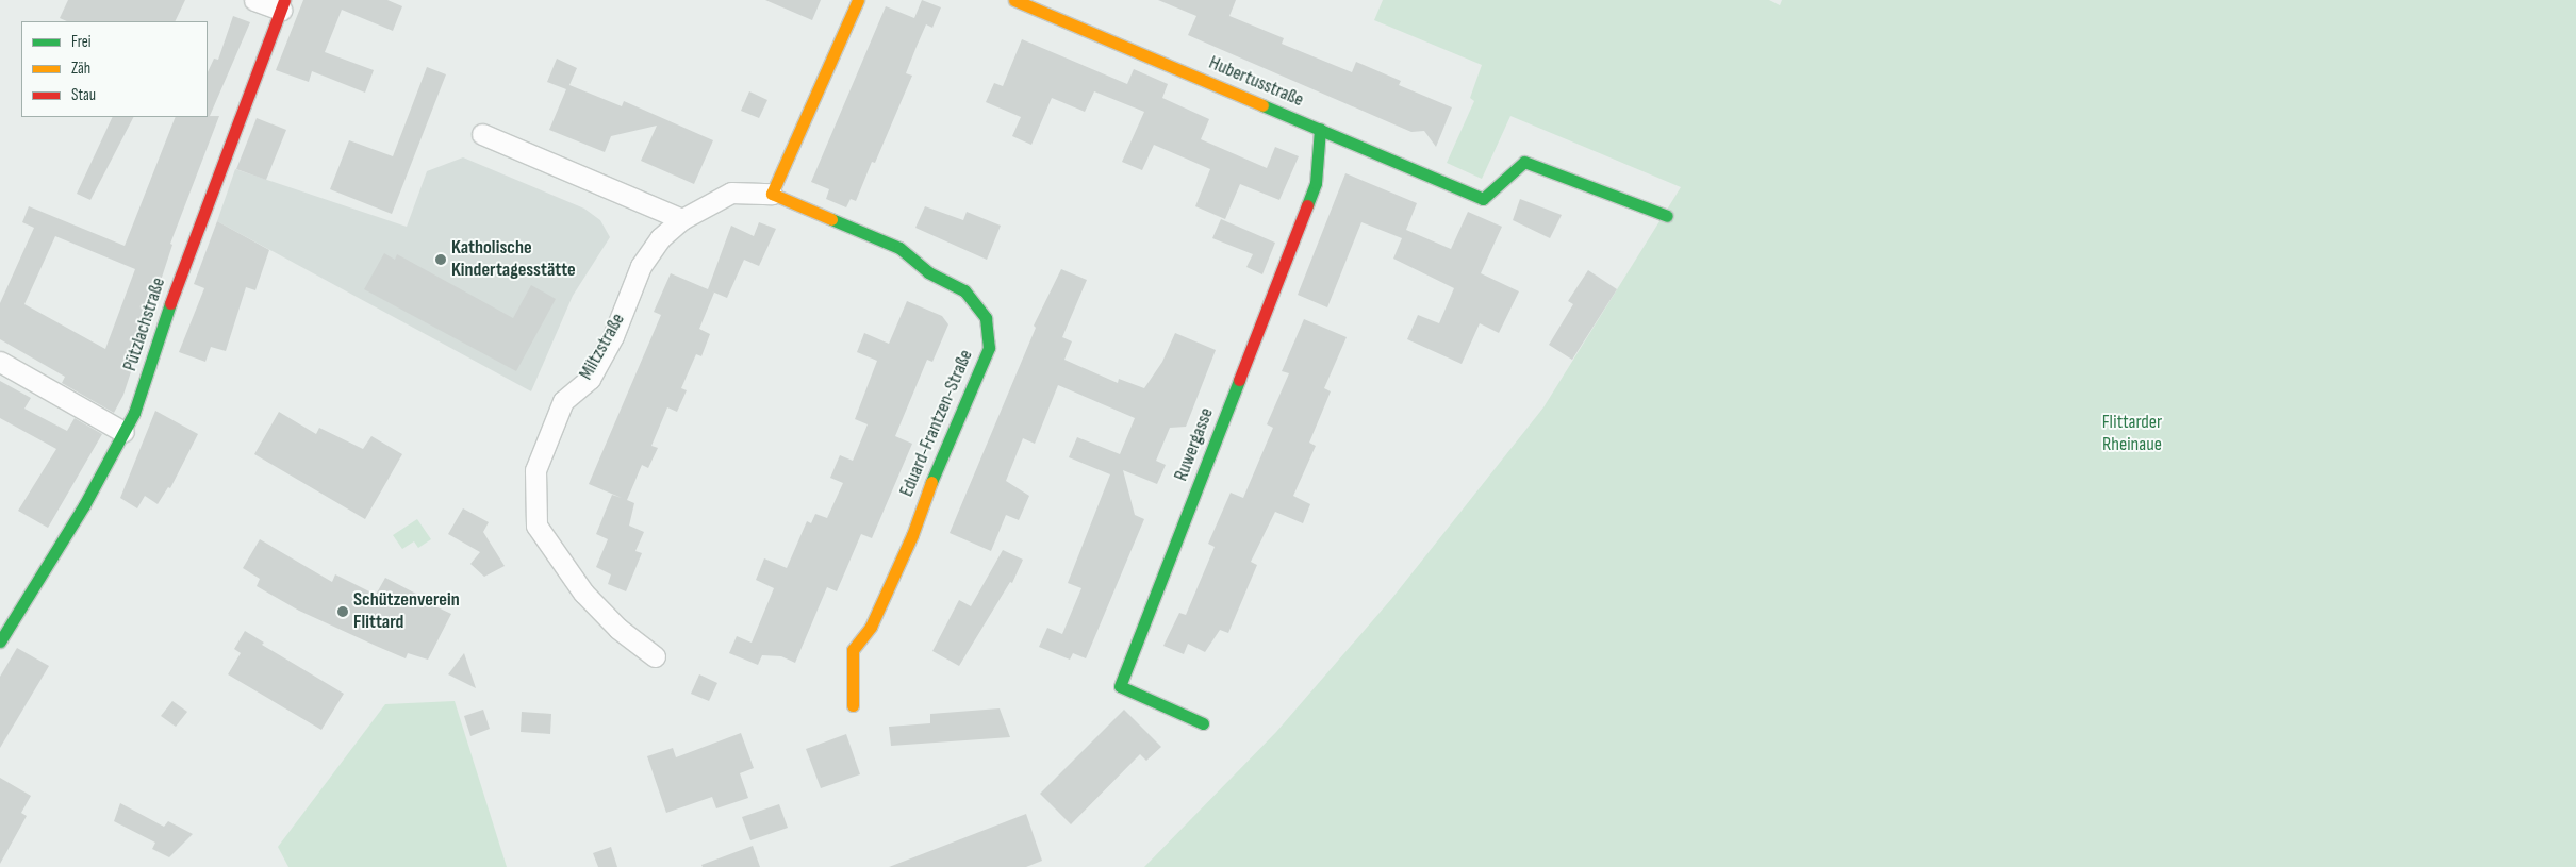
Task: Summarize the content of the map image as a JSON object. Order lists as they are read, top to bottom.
{
  "streets": {
    "street": [
      "Hubertusstraße",
      "Pützlachstraße",
      "Miltzstraße",
      "Eduard-Frantzen-Straße",
      "Ruwergasse"
    ]
  },
  "crossings": [
    ["Hubertusstraße", "Ruwergasse"],
    ["Miltzstraße", "Eduard-Frantzen-Straße"]
  ],
  "parks": ["Flittarder Rheinaue"],
  "places": ["Katholische Kindertagesstätte", "Schützenverein Flittard"],
  "legend": ["Frei", "Zäh", "Stau"]
}
